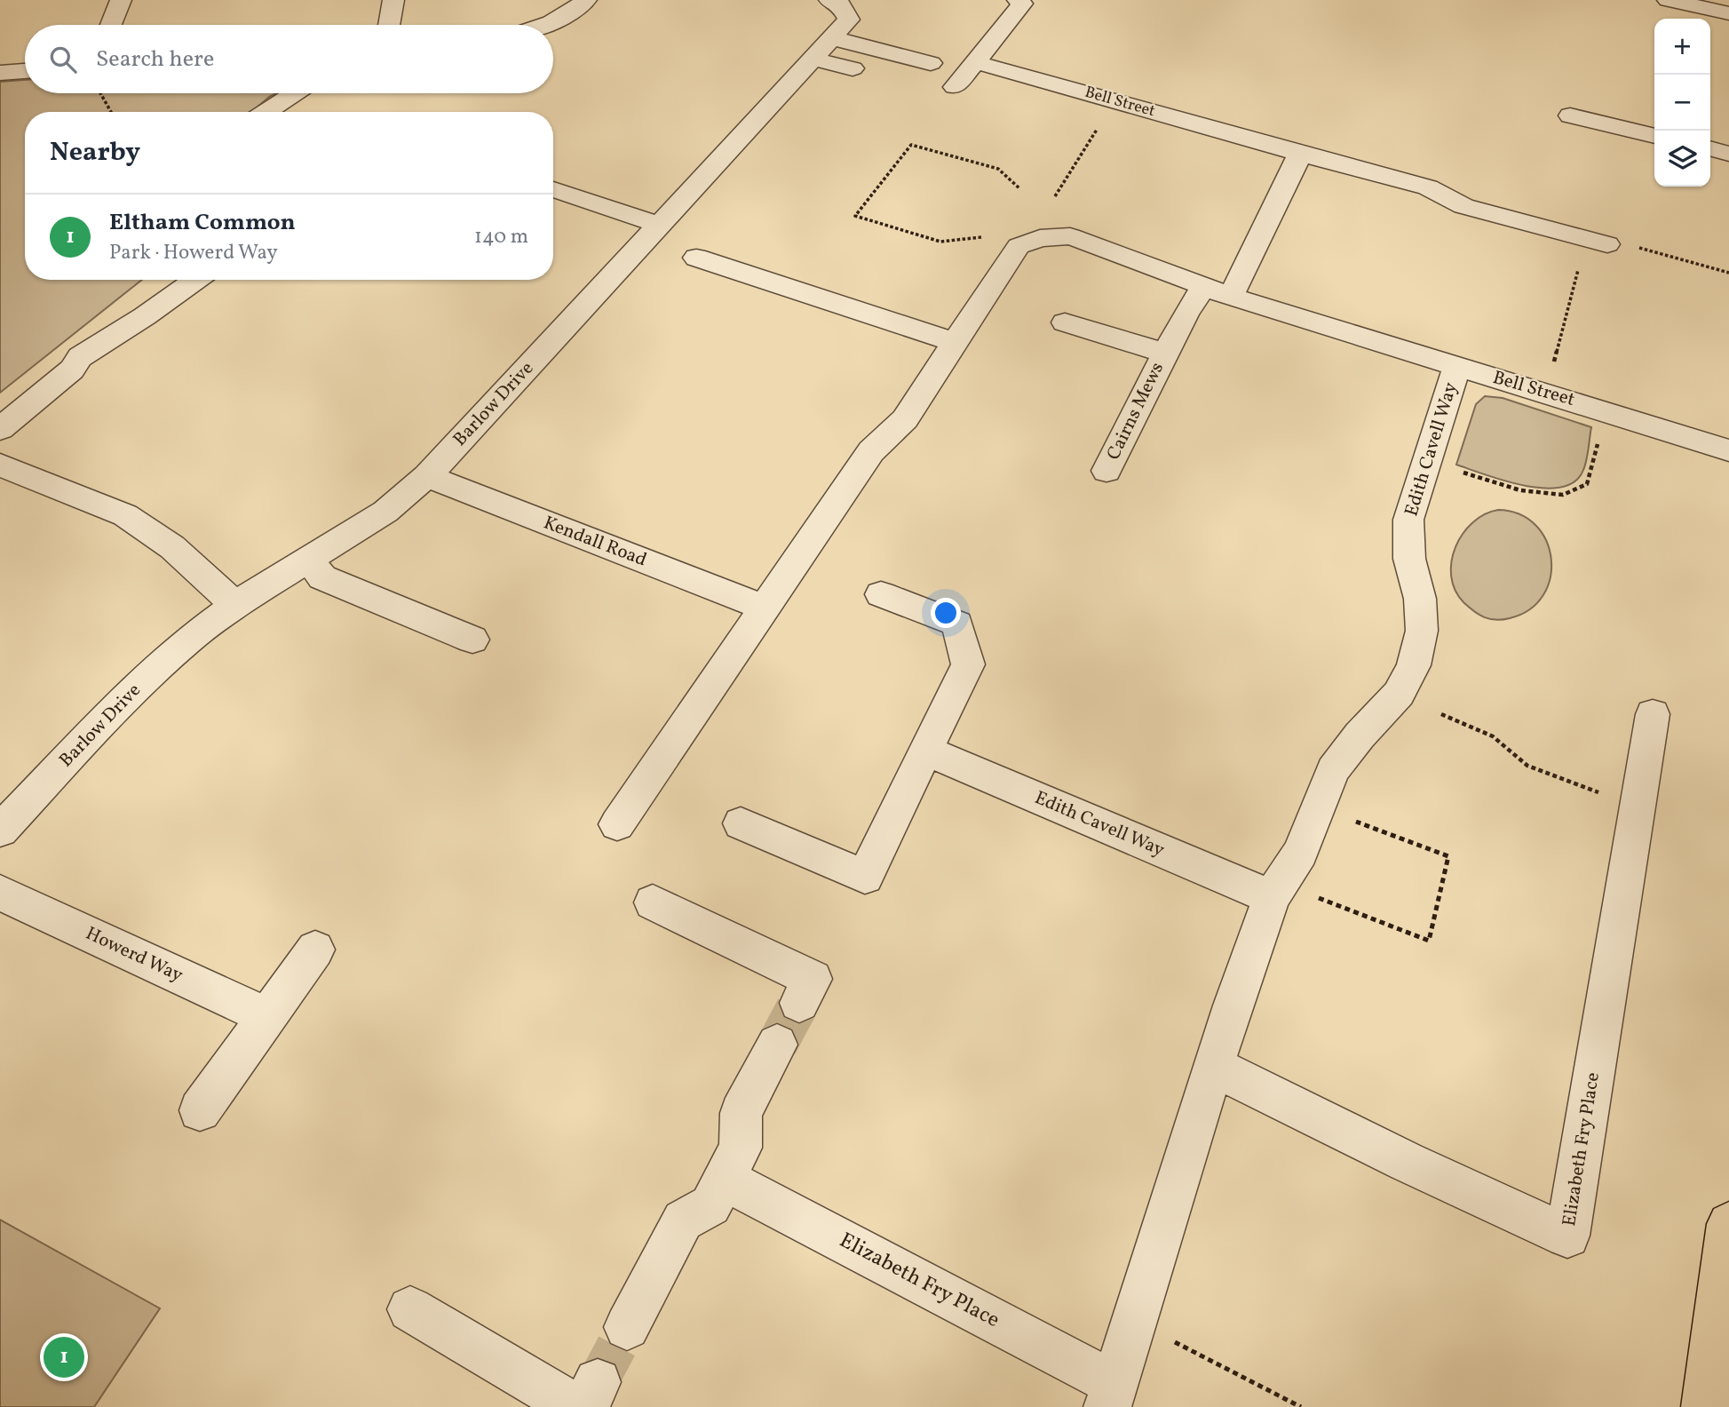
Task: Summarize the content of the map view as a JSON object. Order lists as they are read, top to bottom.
{
  "streets": {
    "street": [
      "Bell Street",
      "Barlow Drive",
      "Cairns Mews",
      "Edith Cavell Way",
      "Kendall Road",
      "Howerd Way",
      "Elizabeth Fry Place"
    ]
  },
  "crossings": [
    ["Bell Street", "Cairns Mews"],
    ["Bell Street", "Edith Cavell Way"],
    ["Barlow Drive", "Kendall Road"],
    ["Edith Cavell Way", "Elizabeth Fry Place"]
  ],
  "page": {
    "map_buttons": ["+", "−"],
    "search": "Search here",
    "heading": "Nearby",
    "list": [
      {
        "mark": "1",
        "name": "Eltham Common",
        "note": "Park · Howerd Way",
        "value": "140 m"
      }
    ],
    "pins": "1"
  }
}
